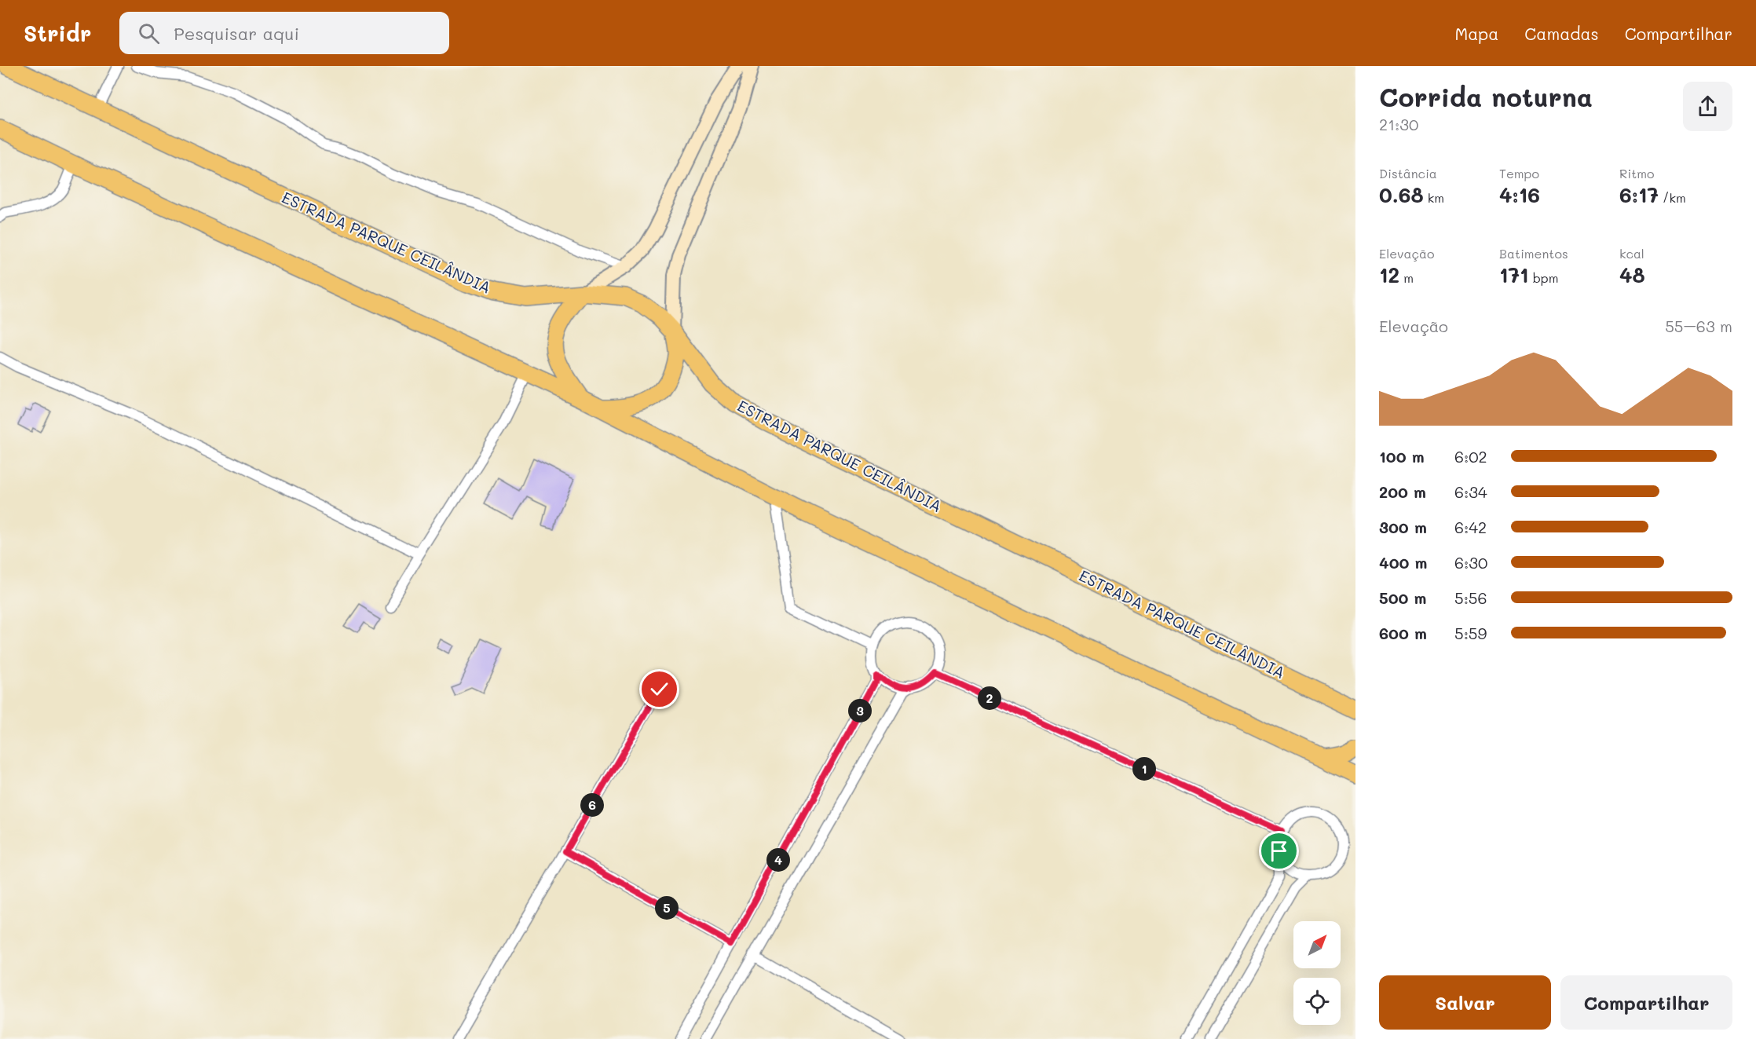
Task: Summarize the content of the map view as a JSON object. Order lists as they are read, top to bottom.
{
  "streets": {
    "highway": ["ESTRADA PARQUE CEILÂNDIA"]
  },
  "north": "top right",
  "page": {
    "header": "Stridr",
    "search": "Pesquisar aqui",
    "nav": ["Mapa", "Camadas", "Compartilhar"],
    "heading": ["Corrida noturna", "21:30"],
    "stats": [
      ["Distância", "0.68 km"],
      ["Tempo", "4:16"],
      ["Ritmo", "6:17 /km"],
      ["Elevação", "12 m"],
      ["Batimentos", "171 bpm"],
      ["kcal", "48"]
    ],
    "chart": ["Elevação", "55–63 m"],
    "list": [
      {
        "name": "100 m",
        "note": "6:02"
      },
      {
        "name": "200 m",
        "note": "6:34"
      },
      {
        "name": "300 m",
        "note": "6:42"
      },
      {
        "name": "400 m",
        "note": "6:30"
      },
      {
        "name": "500 m",
        "note": "5:56"
      },
      {
        "name": "600 m",
        "note": "5:59"
      }
    ],
    "pins": [
      "2",
      "3",
      "1",
      "6",
      "4",
      "5"
    ],
    "buttons": ["Salvar", "Compartilhar"]
  }
}
